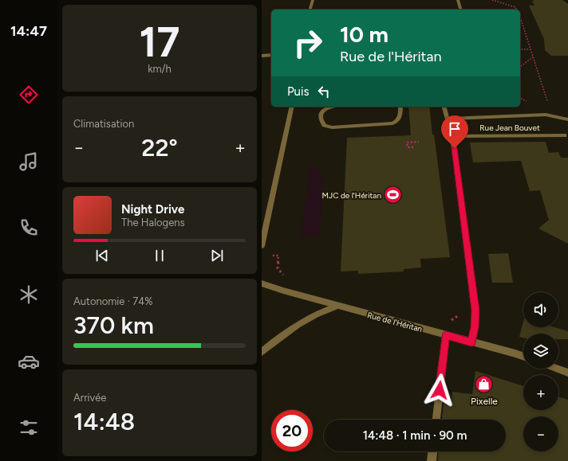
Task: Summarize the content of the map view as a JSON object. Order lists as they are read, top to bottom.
{
  "streets": {
    "street": ["Rue Jean Bouvet", "Rue de l'Héritan"]
  },
  "places": {
    "sports": ["MJC de l'Héritan"],
    "shop": ["Pixelle"]
  },
  "page": {
    "tabs": "14:47",
    "tile": [
      ["17", "km/h"],
      "Climatisation",
      ["Autonomie · 74%", "370 km"],
      ["Arrivée", "14:48"]
    ],
    "turn": ["10 m", "Rue de l'Héritan"],
    "then": "Puis",
    "heat": ["−", "22°", "+"],
    "song": ["Night Drive", "The Halogens"],
    "map_buttons": ["+", "−"],
    "limit": "20",
    "trip": "14:48 · 1 min · 90 m"
  }
}
